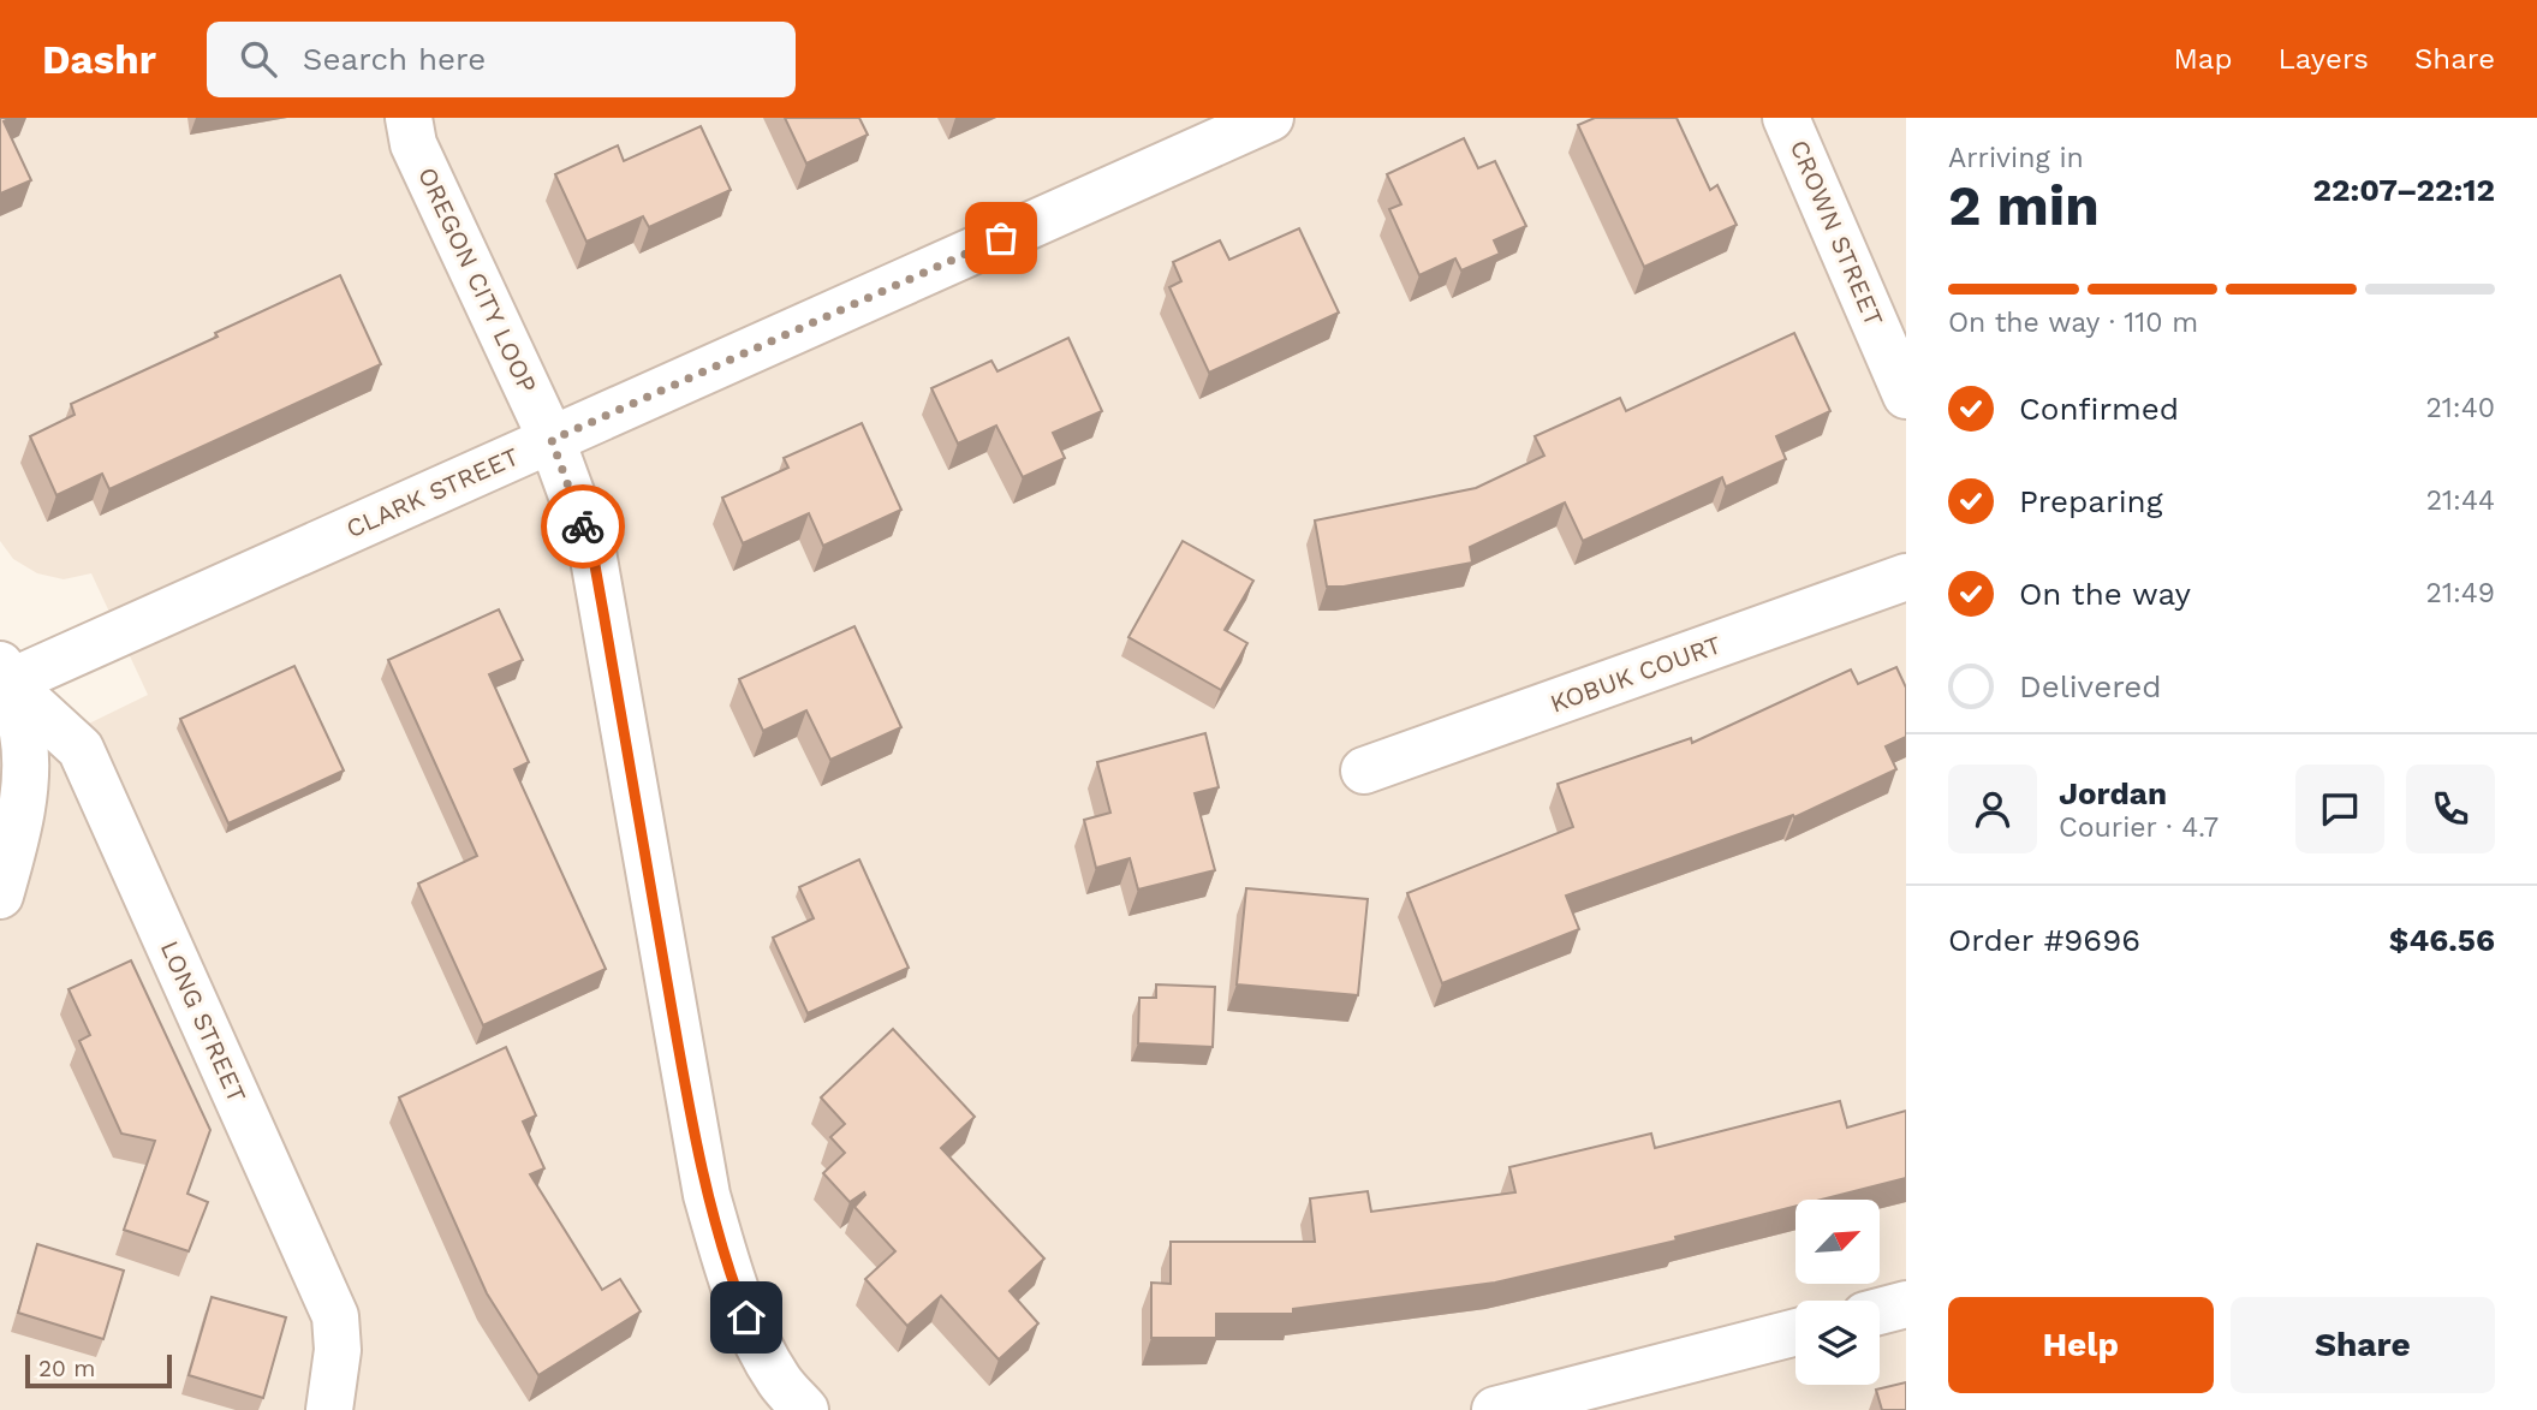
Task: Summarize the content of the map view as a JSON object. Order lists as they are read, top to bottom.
{
  "streets": {
    "street": [
      "CROWN STREET",
      "OREGON CITY LOOP",
      "CLARK STREET",
      "KOBUK COURT",
      "LONG STREET"
    ]
  },
  "crossings": [
    ["OREGON CITY LOOP", "CLARK STREET"],
    ["CLARK STREET", "LONG STREET"]
  ],
  "scale_bar": "20 m",
  "north": "top right",
  "page": {
    "header": "Dashr",
    "search": "Search here",
    "nav": ["Map", "Layers", "Share"],
    "heading": ["2 min", "Arriving in", "22:07–22:12"],
    "panel": [
      "Jordan",
      "Courier · 4.7",
      "Order #9696",
      "$46.56"
    ],
    "bar": "On the way · 110 m",
    "list": [
      ["Confirmed", "21:40"],
      ["Preparing", "21:44"],
      ["On the way", "21:49"],
      "Delivered"
    ],
    "buttons": ["Help", "Share"],
    "scale": "20 m"
  }
}
